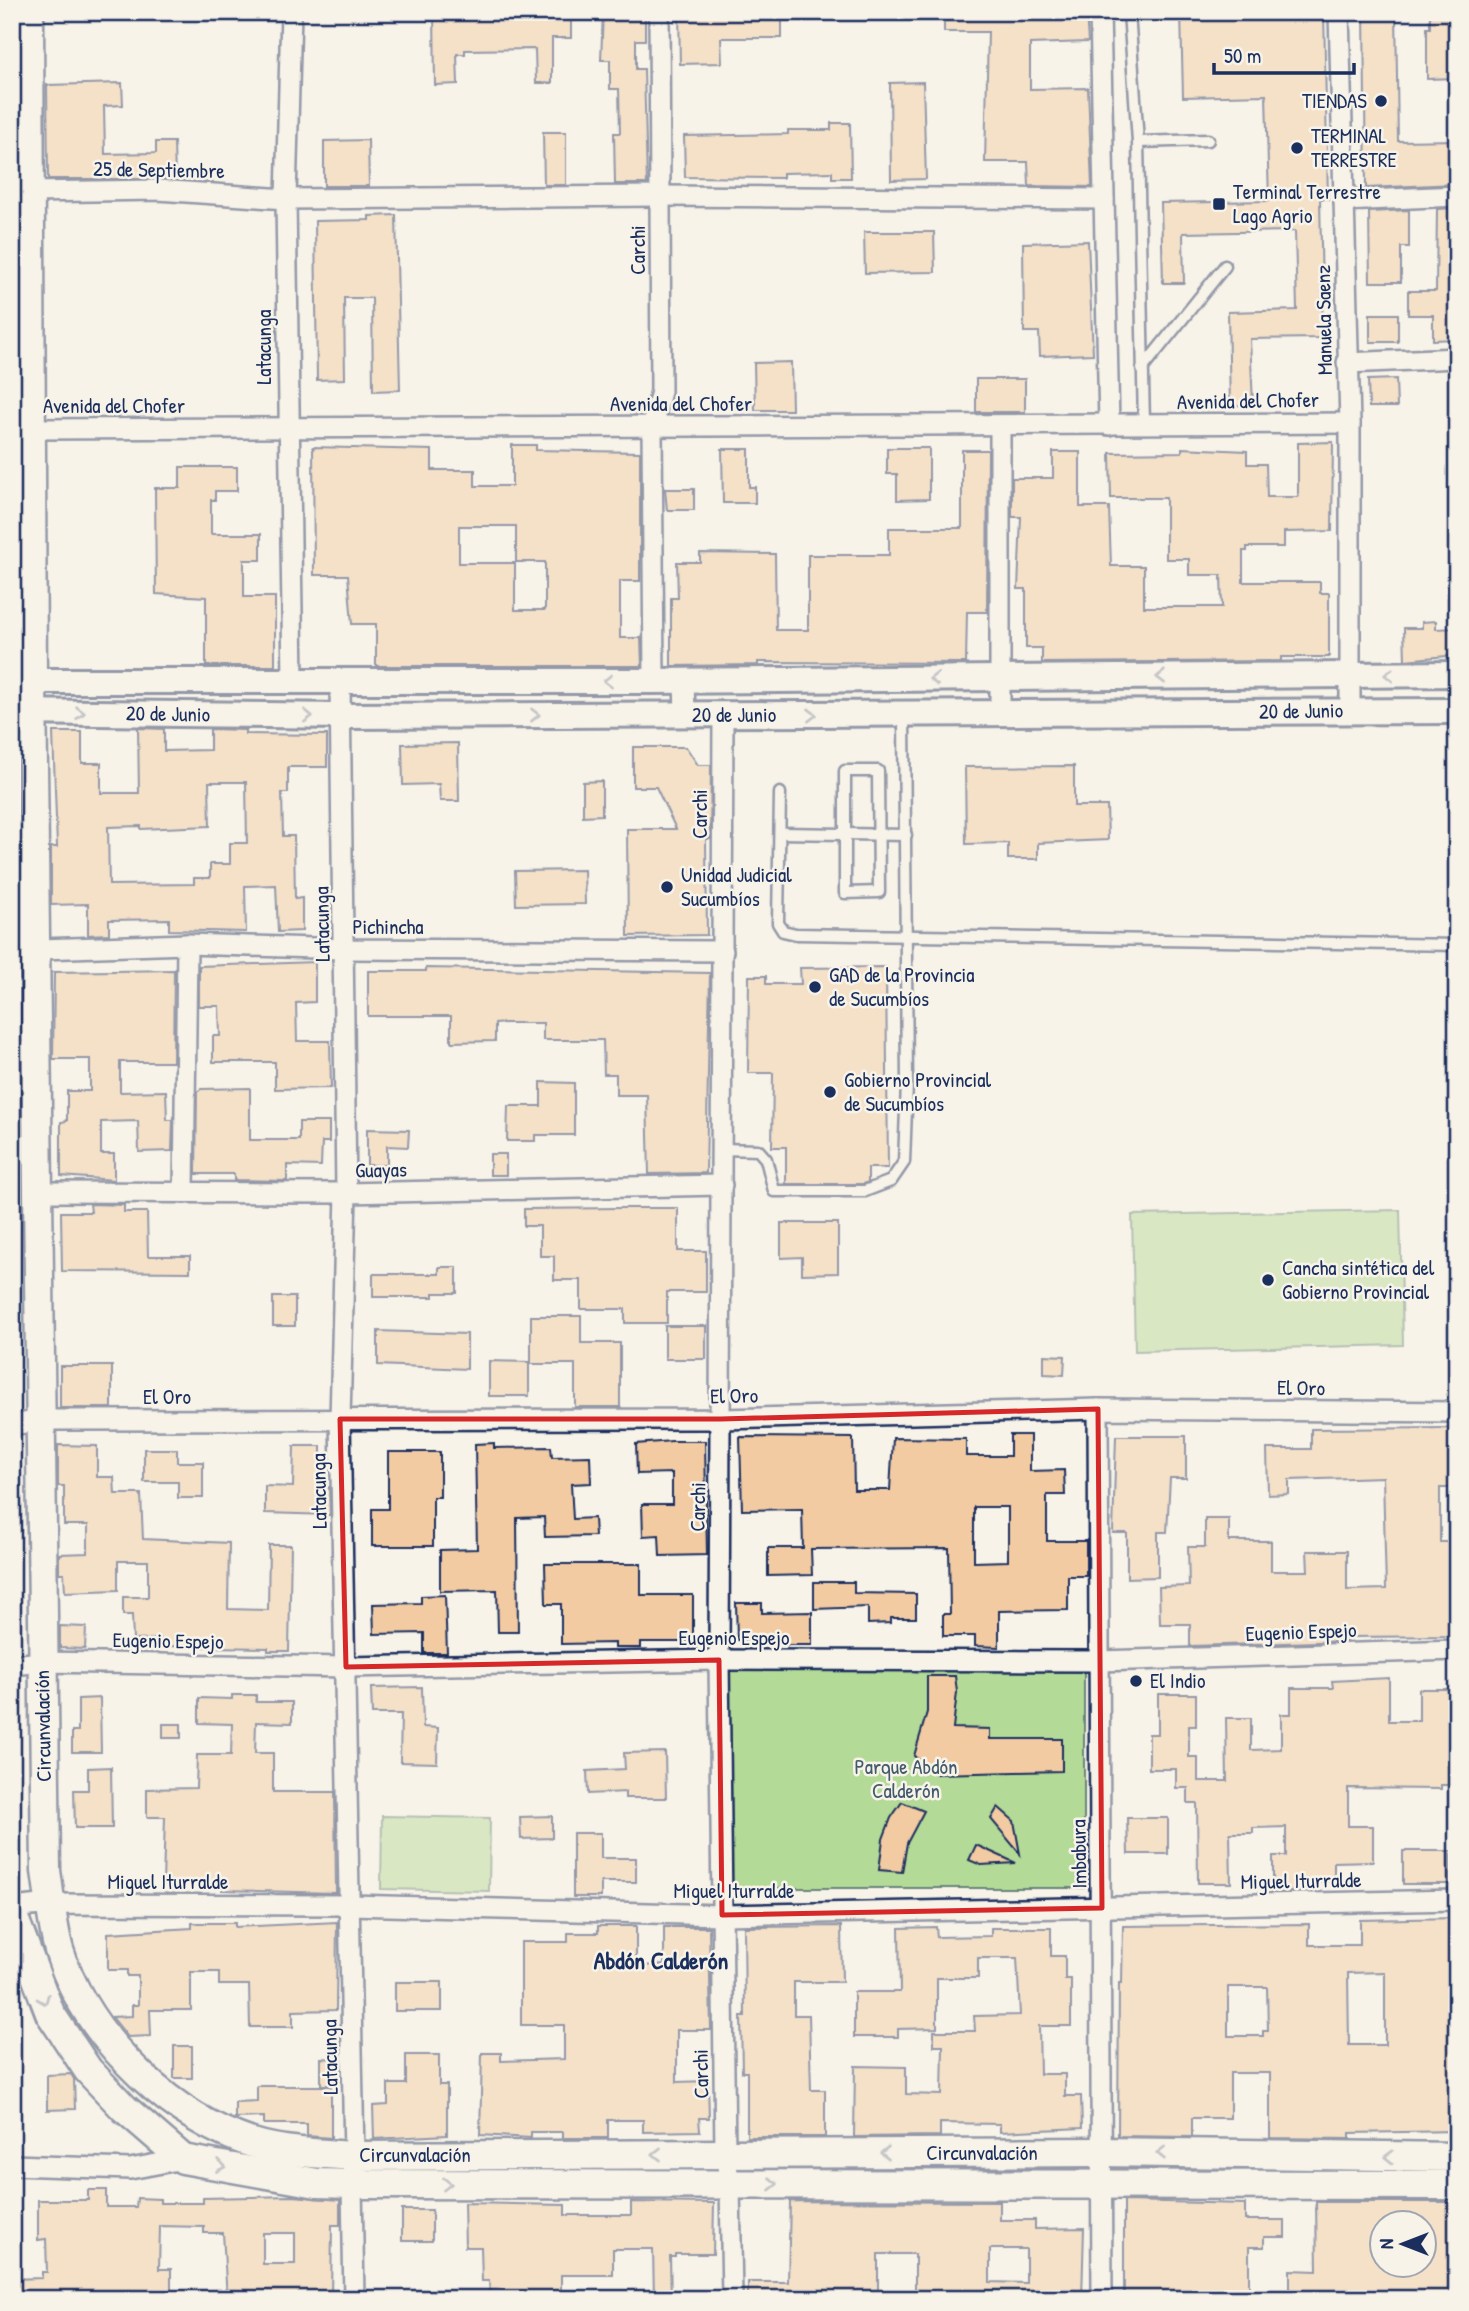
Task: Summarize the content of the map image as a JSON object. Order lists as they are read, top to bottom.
{
  "streets": {
    "main road": ["Circunvalación"],
    "street": [
      "25 de Septiembre",
      "Carchi",
      "Manuela Saenz",
      "Latacunga",
      "Avenida del Chofer",
      "20 de Junio",
      "Pichincha",
      "Guayas",
      "El Oro",
      "Eugenio Espejo",
      "Imbabura",
      "Miguel Iturralde"
    ]
  },
  "crossings": [
    ["25 de Septiembre", "Carchi"],
    ["25 de Septiembre", "Latacunga"],
    ["25 de Septiembre", "Circunvalación"],
    ["Carchi", "Avenida del Chofer"],
    ["Carchi", "20 de Junio"],
    ["Carchi", "Pichincha"],
    ["Carchi", "Guayas"],
    ["Carchi", "El Oro"],
    ["Carchi", "Eugenio Espejo"],
    ["Carchi", "Circunvalación"],
    ["Carchi", "Miguel Iturralde"],
    ["Manuela Saenz", "Avenida del Chofer"],
    ["Manuela Saenz", "20 de Junio"],
    ["Latacunga", "Avenida del Chofer"],
    ["Latacunga", "20 de Junio"],
    ["Latacunga", "Pichincha"],
    ["Latacunga", "Guayas"],
    ["Latacunga", "El Oro"],
    ["Latacunga", "Eugenio Espejo"],
    ["Latacunga", "Circunvalación"],
    ["Latacunga", "Miguel Iturralde"],
    ["Avenida del Chofer", "Circunvalación"],
    ["20 de Junio", "Circunvalación"],
    ["Pichincha", "Circunvalación"],
    ["Guayas", "Circunvalación"],
    ["El Oro", "Circunvalación"],
    ["El Oro", "Imbabura"],
    ["Eugenio Espejo", "Circunvalación"],
    ["Eugenio Espejo", "Imbabura"],
    ["Circunvalación", "Imbabura"],
    ["Circunvalación", "Miguel Iturralde"],
    ["Imbabura", "Miguel Iturralde"]
  ],
  "districts": ["Abdón Calderón"],
  "parks": ["Parque Abdón Calderón"],
  "places": {
    "other": [
      "TIENDAS",
      "TERMINAL TERRESTRE",
      "Unidad Judicial Sucumbíos",
      "GAD de la Provincia de Sucumbíos",
      "Gobierno Provincial de Sucumbíos",
      "Cancha sintética del Gobierno Provincial",
      "El Indio"
    ],
    "transit": ["Terminal Terrestre Lago Agrio"]
  },
  "scale_bar": "50 m",
  "north": "left"
}
